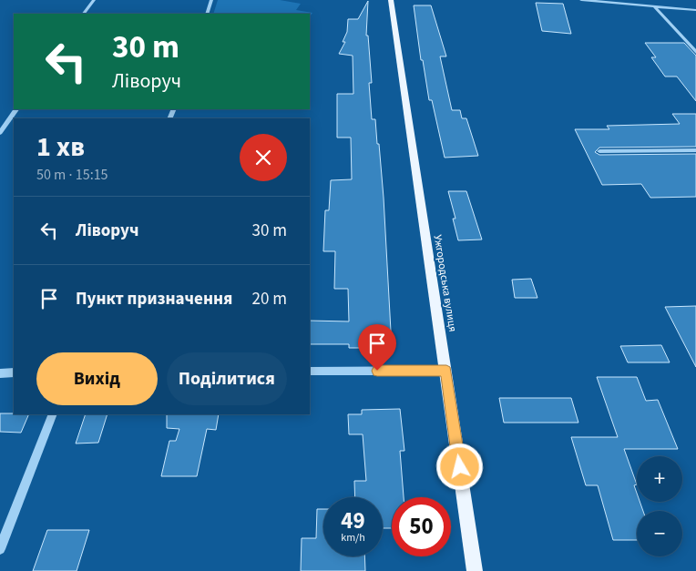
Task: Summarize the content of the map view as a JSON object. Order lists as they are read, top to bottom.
{
  "streets": {
    "main road": ["Ужгородська вулиця"]
  },
  "page": {
    "turn": ["30 m", "Ліворуч"],
    "heading": ["1 хв", "50 m · 15:15"],
    "list": [
      {
        "name": "Ліворуч",
        "value": "30 m"
      },
      {
        "name": "Пункт призначення",
        "value": "20 m"
      }
    ],
    "buttons": ["Вихід", "Поділитися"],
    "map_buttons": ["+", "−"],
    "speed": "49 km/h",
    "limit": "50"
  }
}
